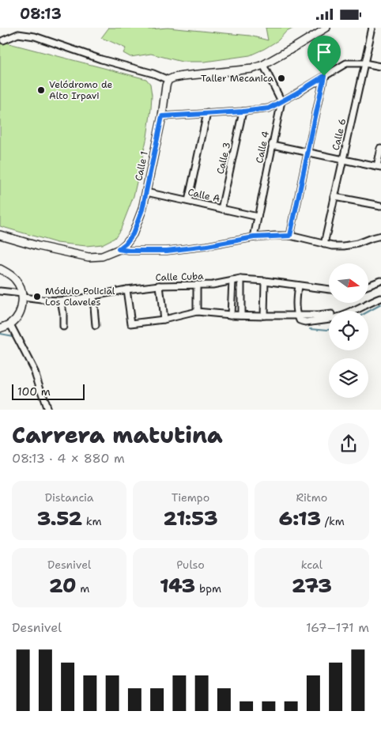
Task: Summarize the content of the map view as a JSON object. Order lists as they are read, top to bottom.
{
  "streets": {
    "street": [
      "Calle 6",
      "Calle 4",
      "Calle 3",
      "Calle 1",
      "Calle A",
      "Calle Cuba"
    ]
  },
  "crossings": [
    ["Calle 4", "Calle A"],
    ["Calle 3", "Calle A"],
    ["Calle 1", "Calle A"]
  ],
  "places": ["Taller Mecanica", "Velódromo de Alto Irpavi", "Módulo Policial Los Claveles"],
  "scale_bar": "100 m",
  "north": "right",
  "page": {
    "status": "08:13",
    "scale": "100 m",
    "heading": ["Carrera matutina", "08:13 · 4 × 880 m"],
    "stats": [
      ["Distancia", "3.52 km"],
      ["Tiempo", "21:53"],
      ["Ritmo", "6:13 /km"],
      ["Desnivel", "20 m"],
      ["Pulso", "143 bpm"],
      ["kcal", "273"]
    ],
    "chart": ["Desnivel", "167–171 m"]
  }
}
